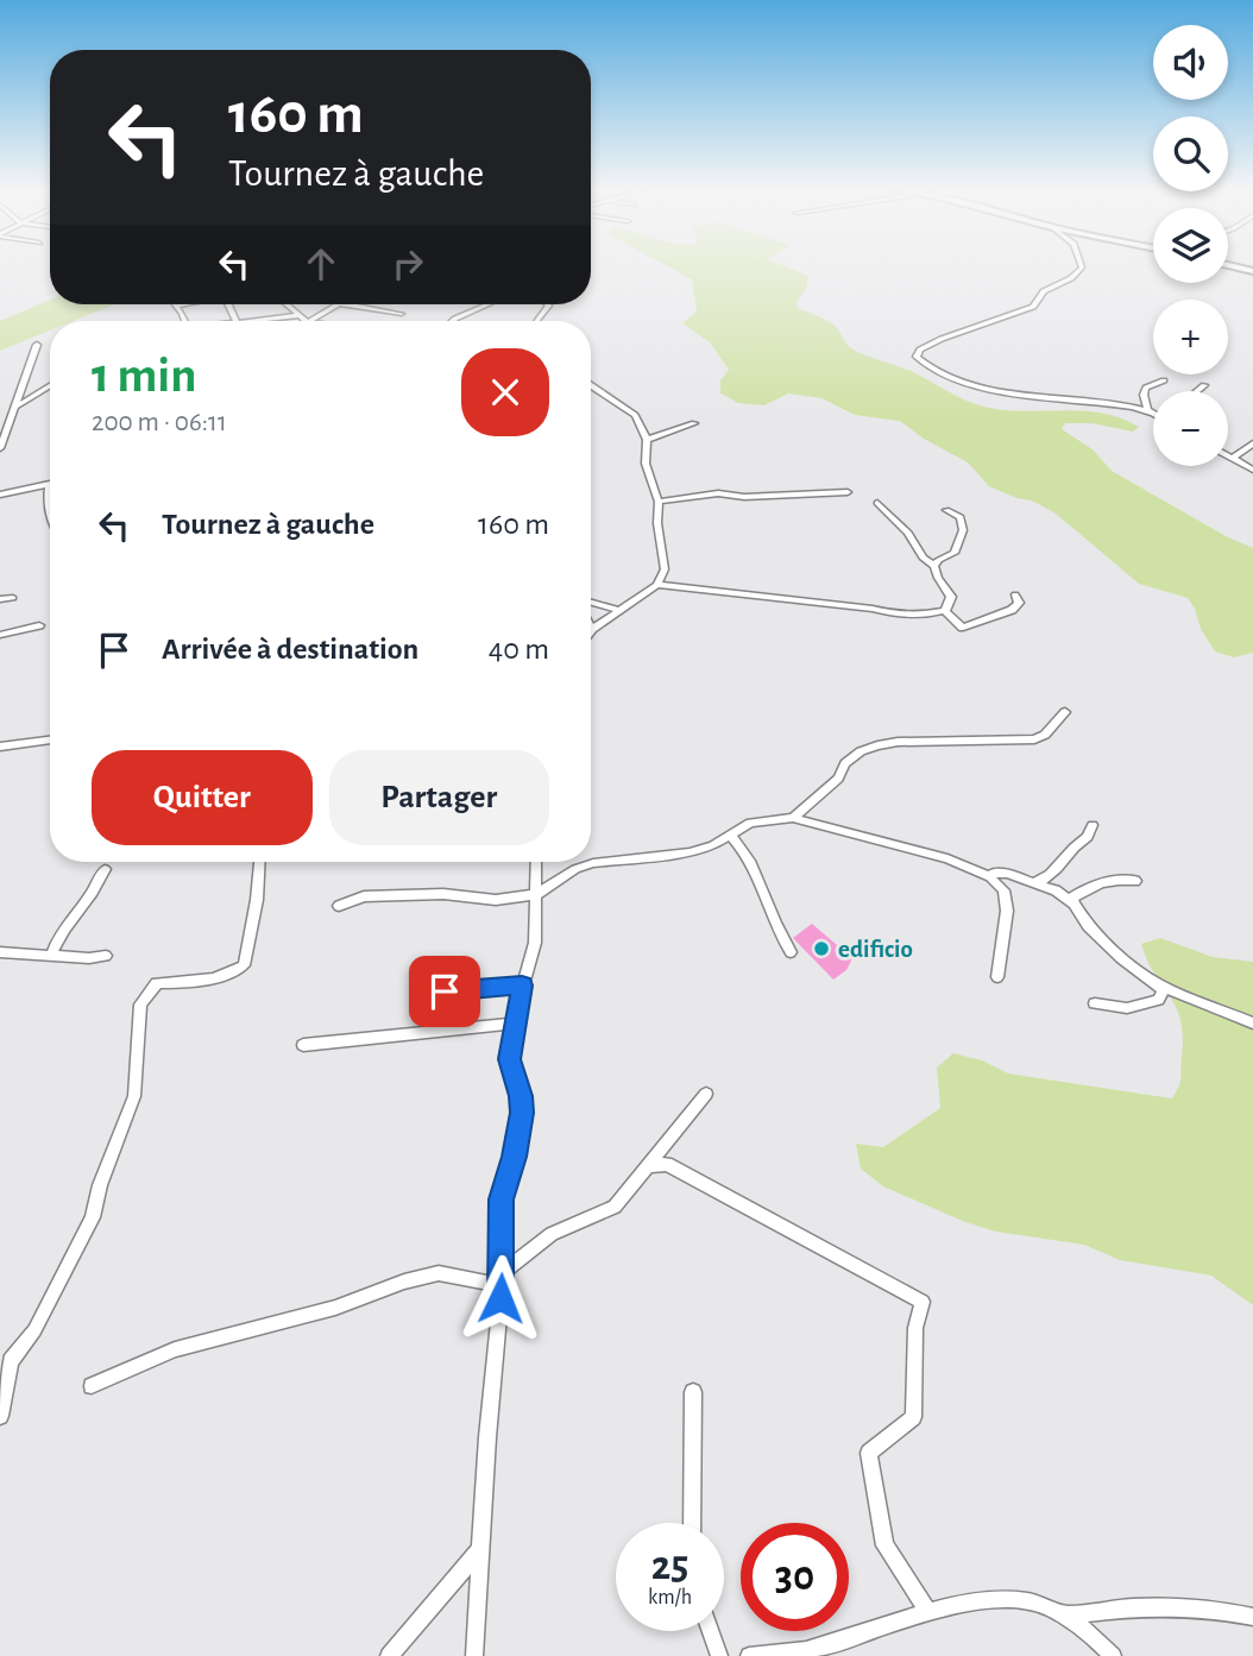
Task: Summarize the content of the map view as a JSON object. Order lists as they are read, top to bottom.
{
  "places": ["edificio"],
  "page": {
    "map_buttons": ["+", "−"],
    "turn": ["160 m", "Tournez à gauche"],
    "heading": ["1 min", "200 m · 06:11"],
    "list": [
      {
        "name": "Tournez à gauche",
        "value": "160 m"
      },
      {
        "name": "Arrivée à destination",
        "value": "40 m"
      }
    ],
    "buttons": ["Quitter", "Partager"],
    "speed": "25 km/h",
    "limit": "30"
  }
}
